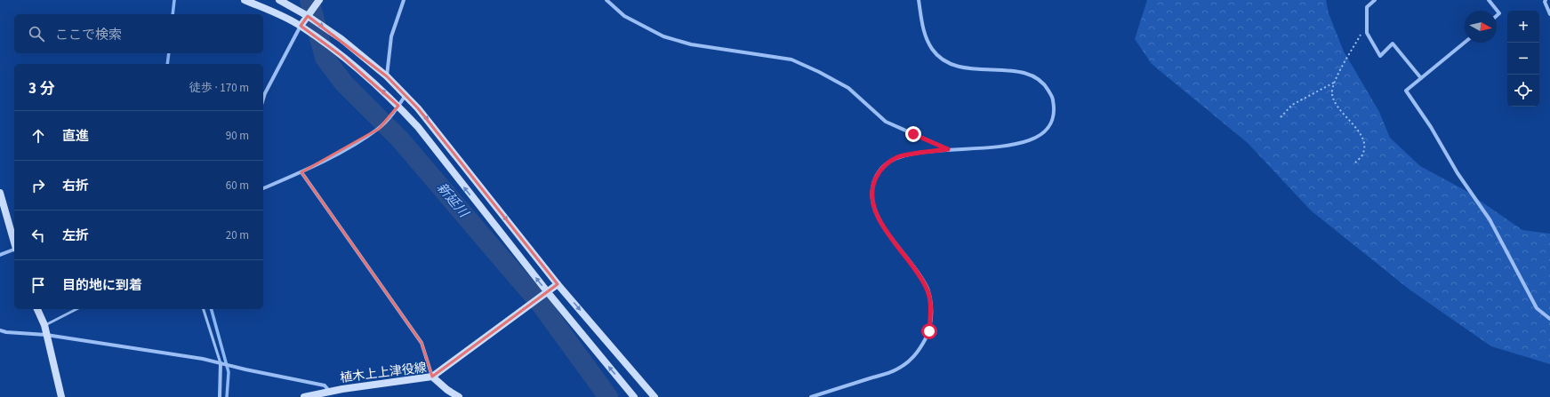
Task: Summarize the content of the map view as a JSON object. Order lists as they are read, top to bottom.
{
  "streets": {
    "street": ["植木上上津役線"]
  },
  "water": ["新延川"],
  "north": "right",
  "page": {
    "map_buttons": ["+", "−"],
    "search": "ここで検索",
    "heading": ["3 分", "徒歩 · 170 m"],
    "list": [
      ["直進", "90 m"],
      ["右折", "60 m"],
      ["左折", "20 m"],
      "目的地に到着"
    ]
  }
}
